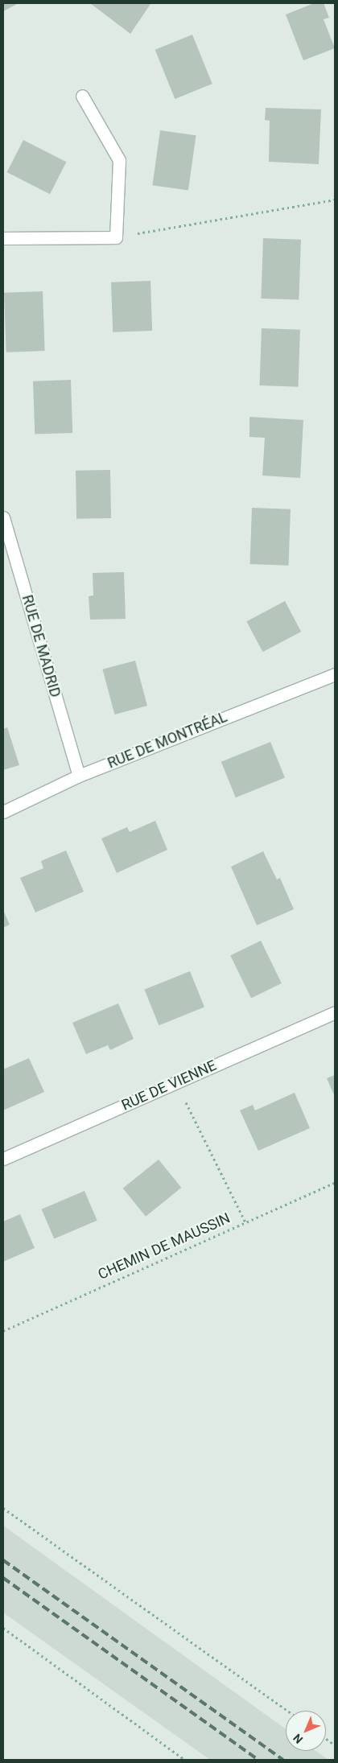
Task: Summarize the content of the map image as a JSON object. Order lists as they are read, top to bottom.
{
  "streets": {
    "street": ["RUE DE MADRID", "RUE DE MONTRÉAL", "RUE DE VIENNE"],
    "path": ["CHEMIN DE MAUSSIN"]
  },
  "crossings": [
    ["RUE DE MADRID", "RUE DE MONTRÉAL"]
  ],
  "north": "bottom left"
}
